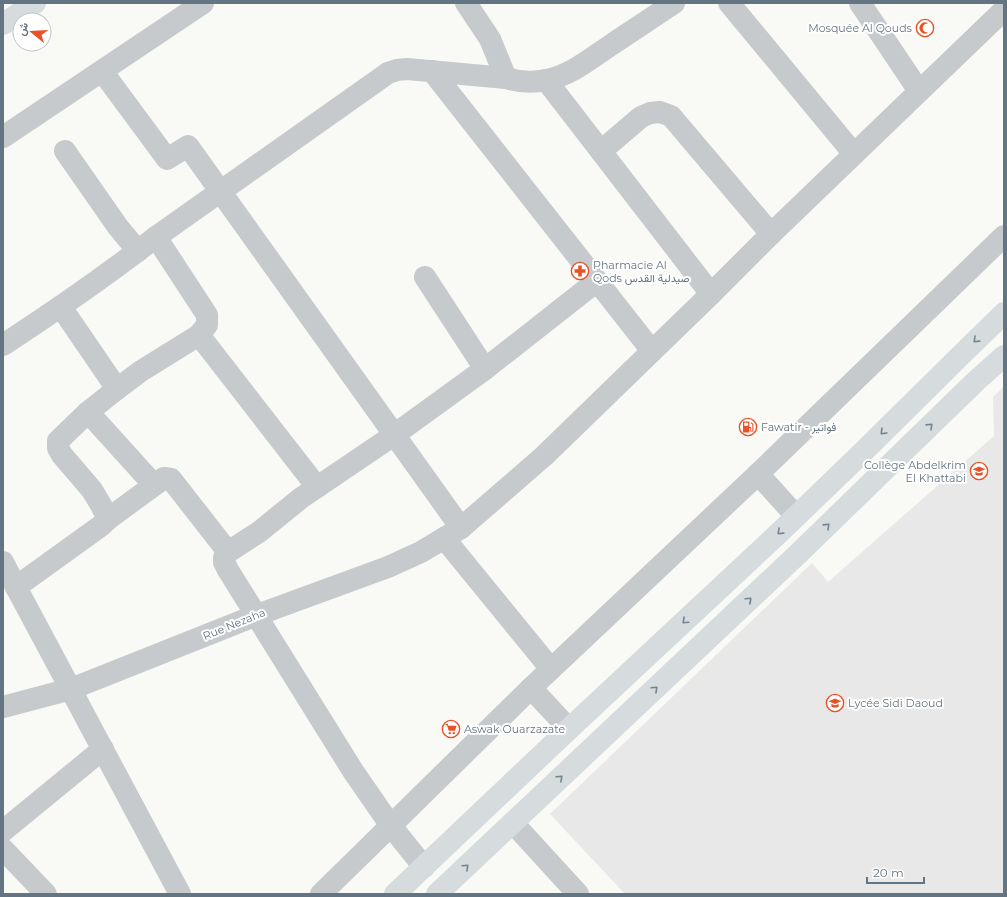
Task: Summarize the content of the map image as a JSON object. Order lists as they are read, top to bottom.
{
  "streets": {
    "street": ["Rue Nezaha"]
  },
  "places": {
    "mosque": ["Mosquée Al Qouds"],
    "pharmacy": ["Pharmacie Al Qods صيدلية القدس"],
    "fuel station": ["Fawatir - فواتير"],
    "school or university": ["Collège Abdelkrim El Khattabi", "Lycée Sidi Daoud"],
    "supermarket": ["Aswak Ouarzazate"]
  },
  "scale_bar": "20 m",
  "north": "left"
}
